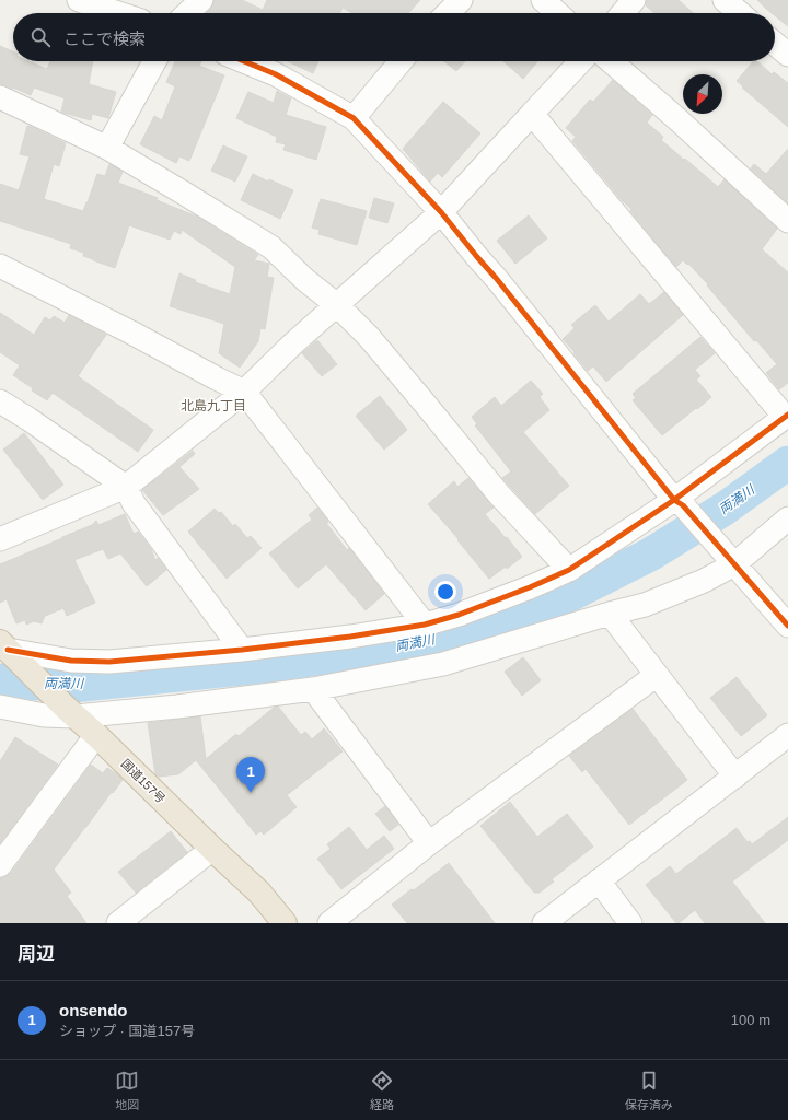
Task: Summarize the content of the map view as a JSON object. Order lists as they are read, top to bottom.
{
  "streets": {
    "highway": ["国道157号"]
  },
  "districts": ["北島九丁目"],
  "water": ["両満川"],
  "north": "bottom left",
  "page": {
    "search": "ここで検索",
    "pins": "1",
    "heading": "周辺",
    "list": [
      {
        "mark": "1",
        "name": "onsendo",
        "note": "ショップ · 国道157号",
        "value": "100 m"
      }
    ],
    "nav": ["地図", "経路", "保存済み"]
  }
}
